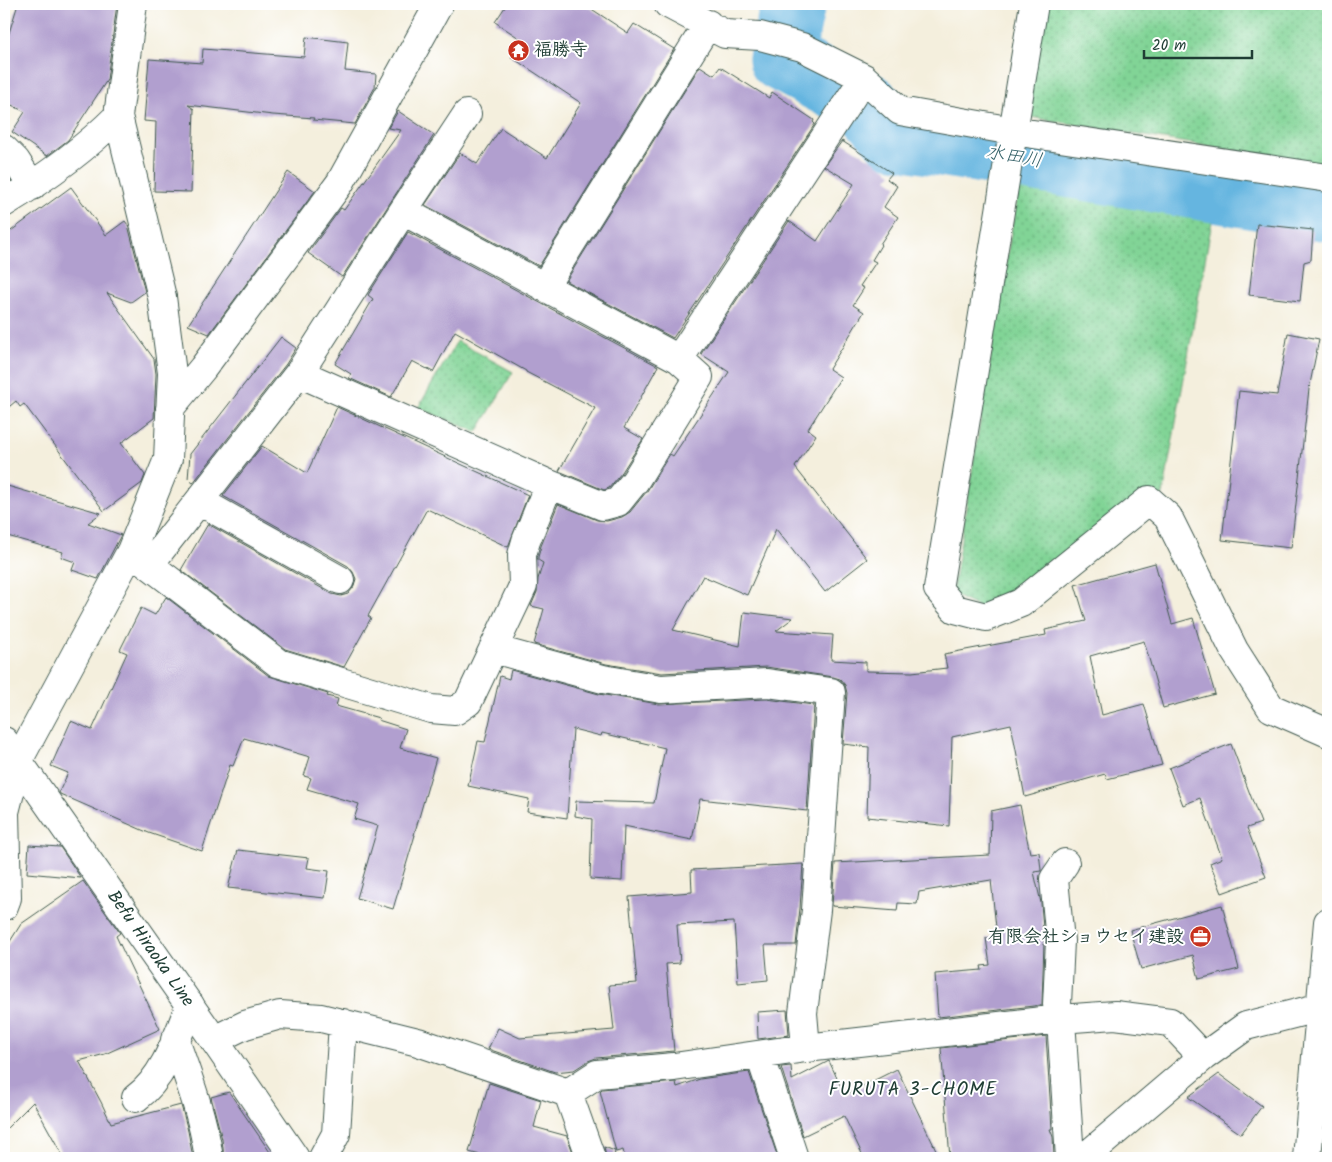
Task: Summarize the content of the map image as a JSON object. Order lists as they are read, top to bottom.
{
  "streets": {
    "main road": ["Befu Hiraoka Line"]
  },
  "districts": ["FURUTA 3-CHOME"],
  "water": ["水田川"],
  "places": {
    "temple": ["福勝寺"],
    "office": ["有限会社ショウセイ建設"]
  },
  "scale_bar": "20 m"
}
